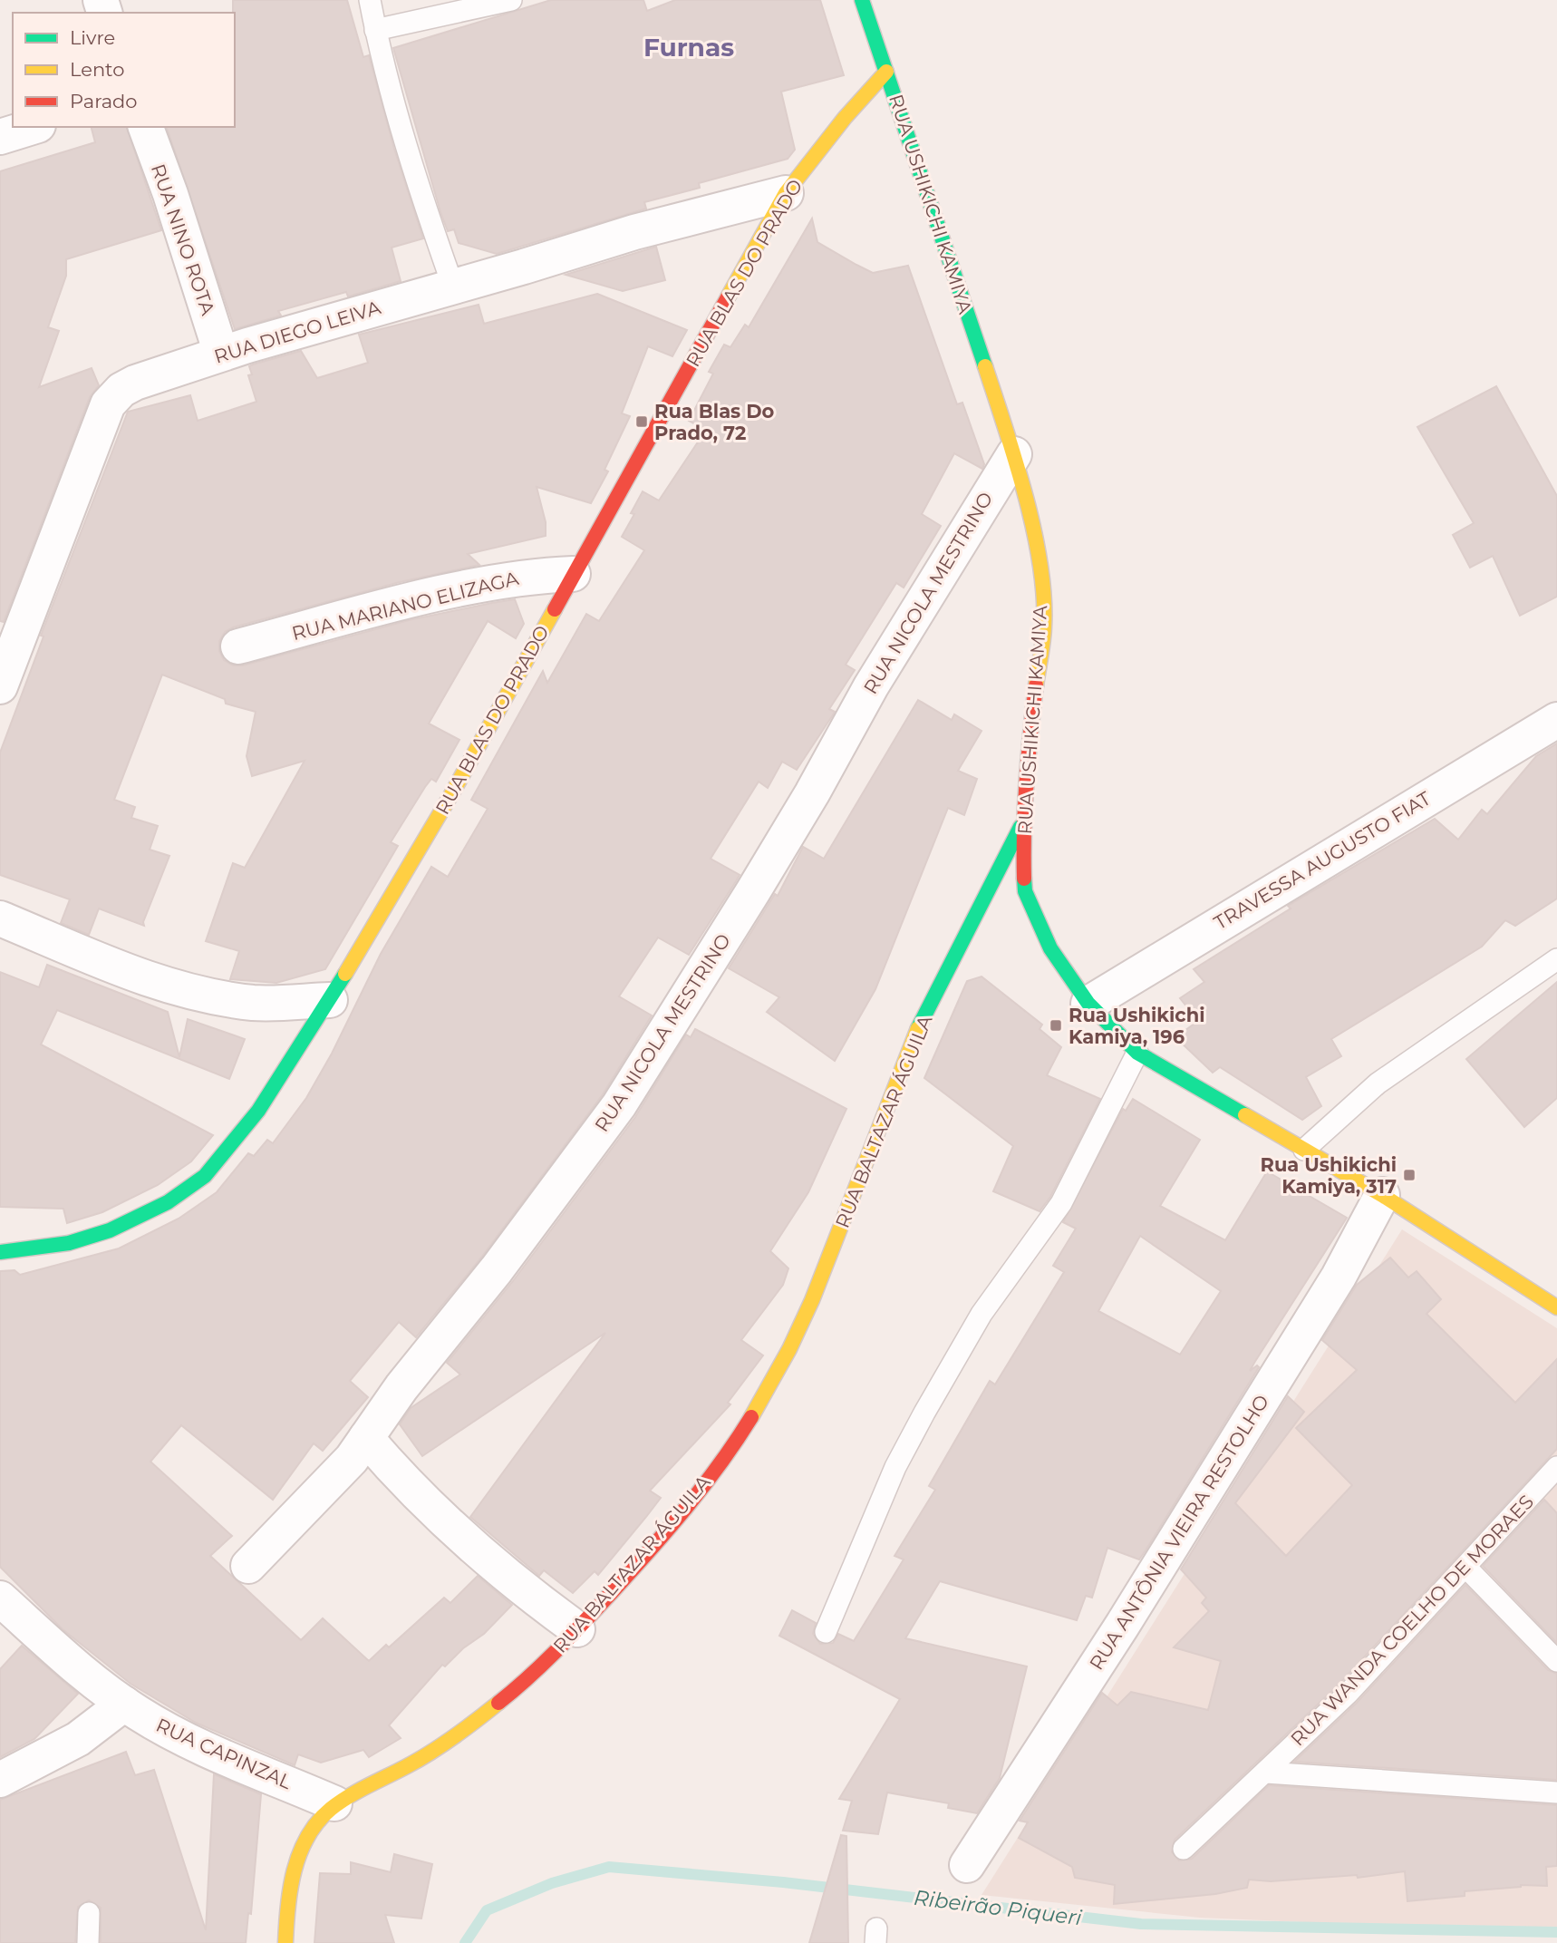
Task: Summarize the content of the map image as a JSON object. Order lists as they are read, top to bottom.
{
  "streets": {
    "street": [
      "RUA USHIKICHI KAMIYA",
      "RUA NINO ROTA",
      "RUA BLAS DO PRADO",
      "RUA DIEGO LEIVA",
      "RUA NICOLA MESTRINO",
      "RUA MARIANO ELIZAGA",
      "TRAVESSA AUGUSTO FIAT",
      "RUA BALTAZAR ÁGUILA",
      "RUA ANTÔNIA VIEIRA RESTOLHO",
      "RUA CAPINZAL"
    ],
    "lane": ["RUA WANDA COELHO DE MORAES"]
  },
  "crossings": [
    ["RUA USHIKICHI KAMIYA", "RUA BLAS DO PRADO"],
    ["RUA USHIKICHI KAMIYA", "RUA NICOLA MESTRINO"],
    ["RUA USHIKICHI KAMIYA", "TRAVESSA AUGUSTO FIAT"],
    ["RUA USHIKICHI KAMIYA", "RUA BALTAZAR ÁGUILA"],
    ["RUA USHIKICHI KAMIYA", "RUA ANTÔNIA VIEIRA RESTOLHO"],
    ["RUA NINO ROTA", "RUA DIEGO LEIVA"],
    ["RUA BLAS DO PRADO", "RUA DIEGO LEIVA"],
    ["RUA BLAS DO PRADO", "RUA MARIANO ELIZAGA"],
    ["RUA BALTAZAR ÁGUILA", "RUA CAPINZAL"]
  ],
  "districts": ["Furnas"],
  "water": ["Ribeirão Piqueri"],
  "places": {
    "transit": ["Rua Blas Do Prado, 72", "Rua Ushikichi Kamiya, 196", "Rua Ushikichi Kamiya, 317"]
  },
  "legend": ["Livre", "Lento", "Parado"]
}
